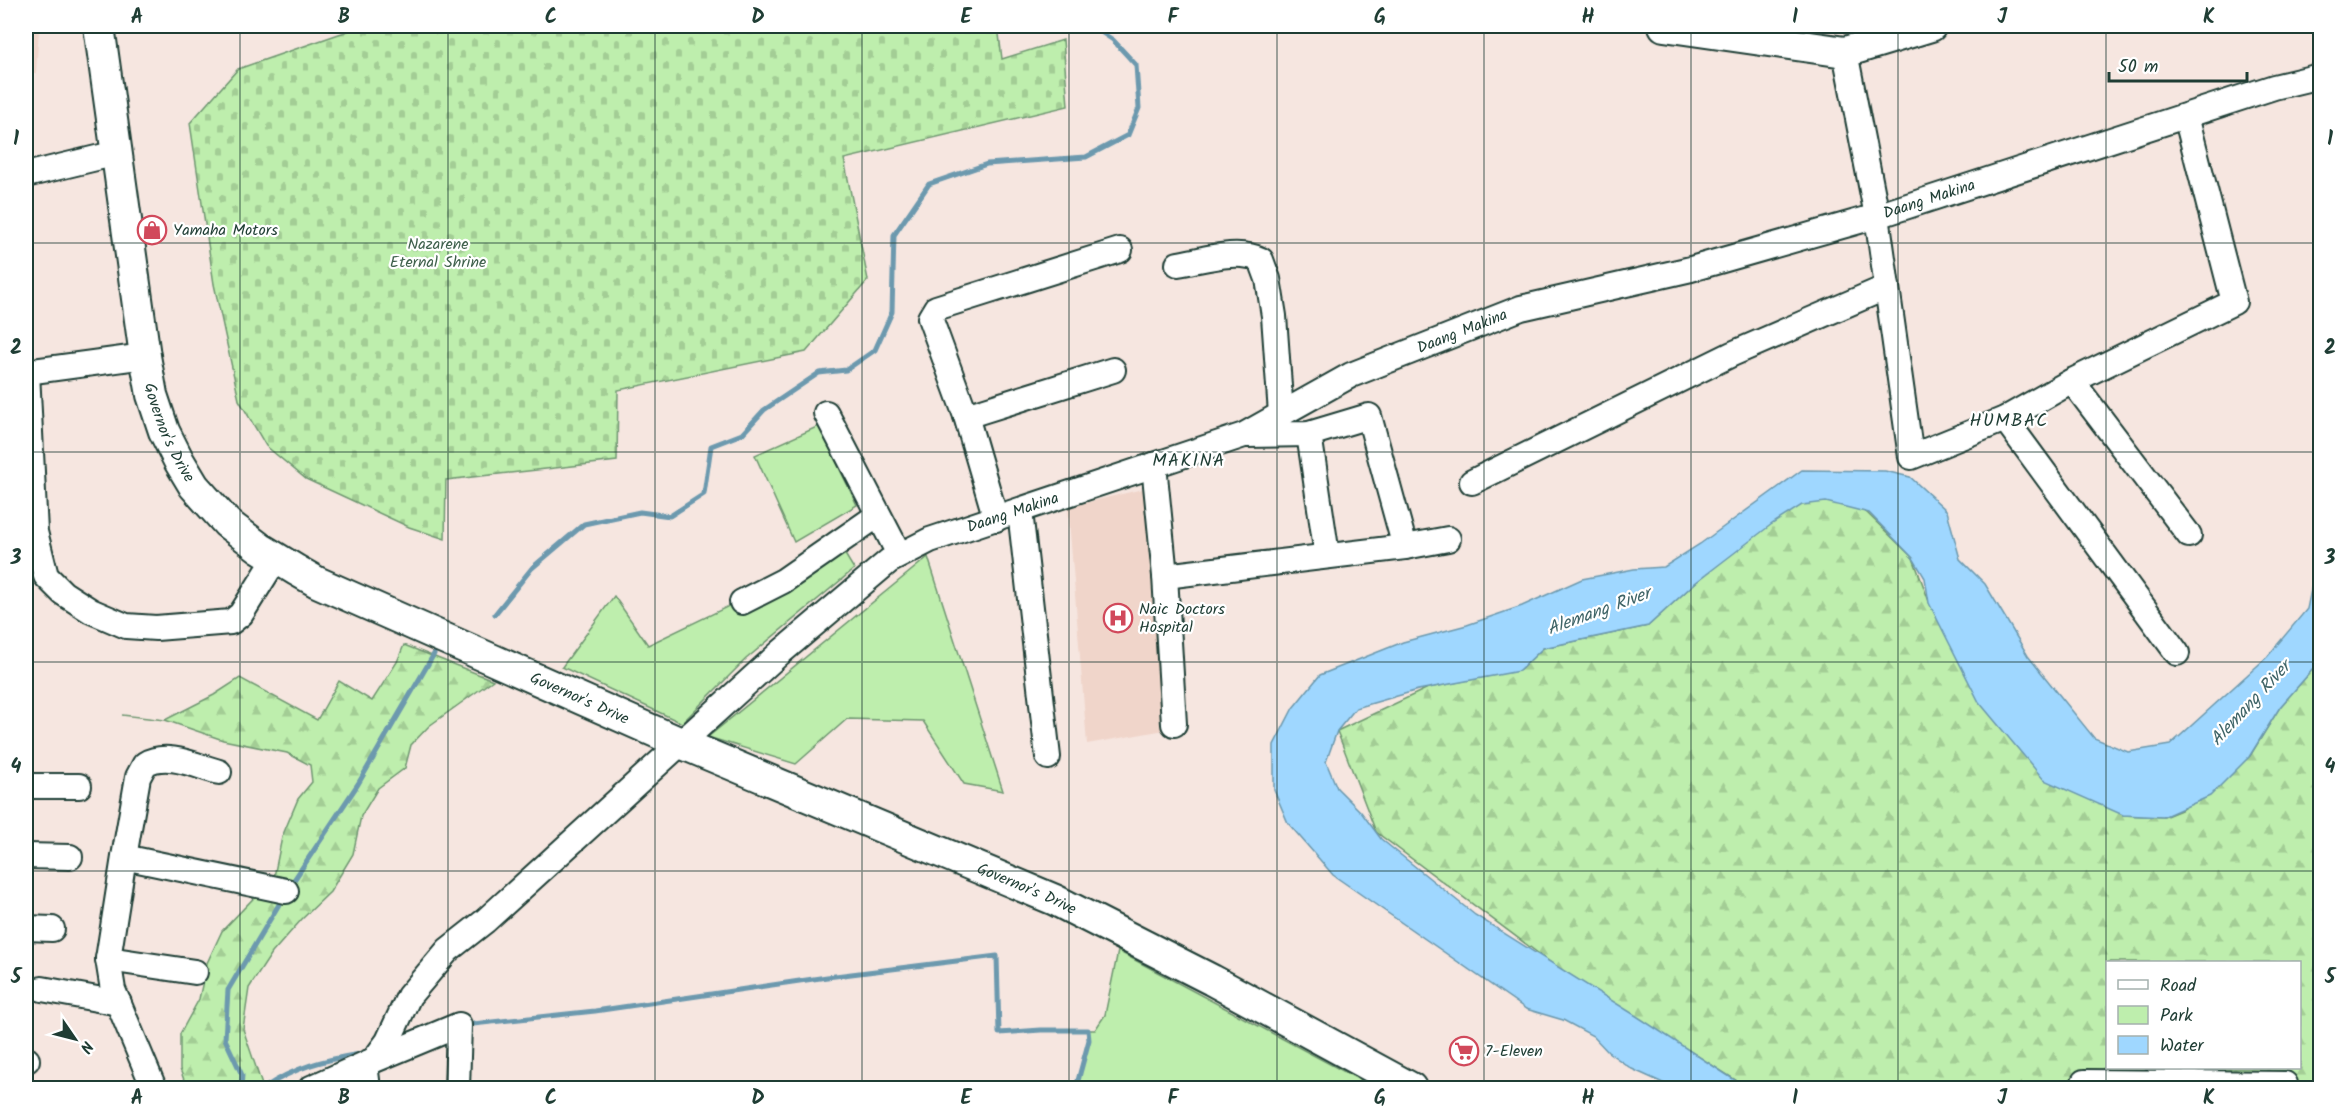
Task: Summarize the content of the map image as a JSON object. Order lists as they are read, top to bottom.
{
  "streets": {
    "main road": ["Governor's Drive"],
    "street": ["Daang Makina"]
  },
  "crossings": [
    ["Daang Makina", "Governor's Drive"]
  ],
  "districts": ["HUMBAC", "MAKINA"],
  "water": ["Alemang River"],
  "parks": ["Nazarene Eternal Shrine"],
  "places": {
    "shop": ["Yamaha Motors"],
    "hospital": ["Naic Doctors Hospital"],
    "supermarket": ["7-Eleven"]
  },
  "legend": ["Road", "Park", "Water"],
  "scale_bar": "50 m",
  "north": "bottom right",
  "grid": {
    "columns": [
      "A",
      "B",
      "C",
      "D",
      "E",
      "F",
      "G",
      "H",
      "I",
      "J",
      "K"
    ],
    "rows": [
      "1",
      "2",
      "3",
      "4",
      "5"
    ]
  }
}
